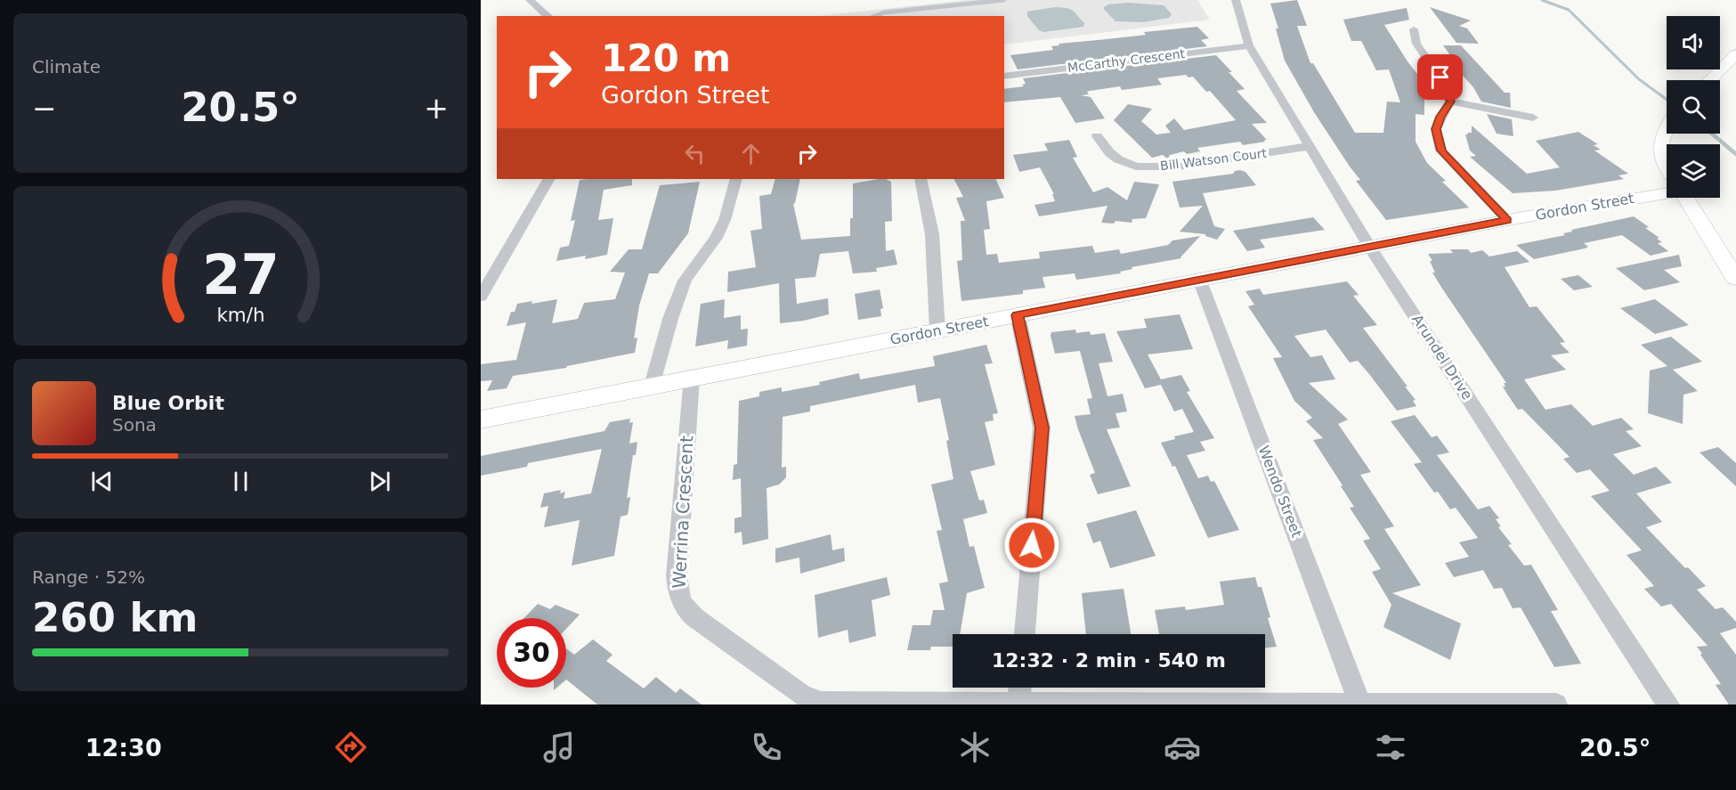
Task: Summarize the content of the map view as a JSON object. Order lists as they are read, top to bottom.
{
  "streets": {
    "street": [
      "McCarthy Crescent",
      "Bill Watson Court",
      "Gordon Street",
      "Arundel Drive",
      "Wendo Street",
      "Werrina Crescent"
    ]
  },
  "crossings": [
    ["McCarthy Crescent", "Arundel Drive"],
    ["Bill Watson Court", "Arundel Drive"],
    ["Gordon Street", "Arundel Drive"],
    ["Gordon Street", "Wendo Street"],
    ["Gordon Street", "Werrina Crescent"],
    ["Wendo Street", "Werrina Crescent"]
  ],
  "page": {
    "tile": [
      "Climate",
      ["Range · 52%", "260 km"]
    ],
    "turn": ["120 m", "Gordon Street"],
    "heat": ["−", "20.5°", "+"],
    "song": ["Blue Orbit", "Sona"],
    "limit": "30",
    "trip": "12:32 · 2 min · 540 m",
    "tabs": ["12:30", "20.5°"],
    "gauge": ["27", "km/h"]
  }
}
